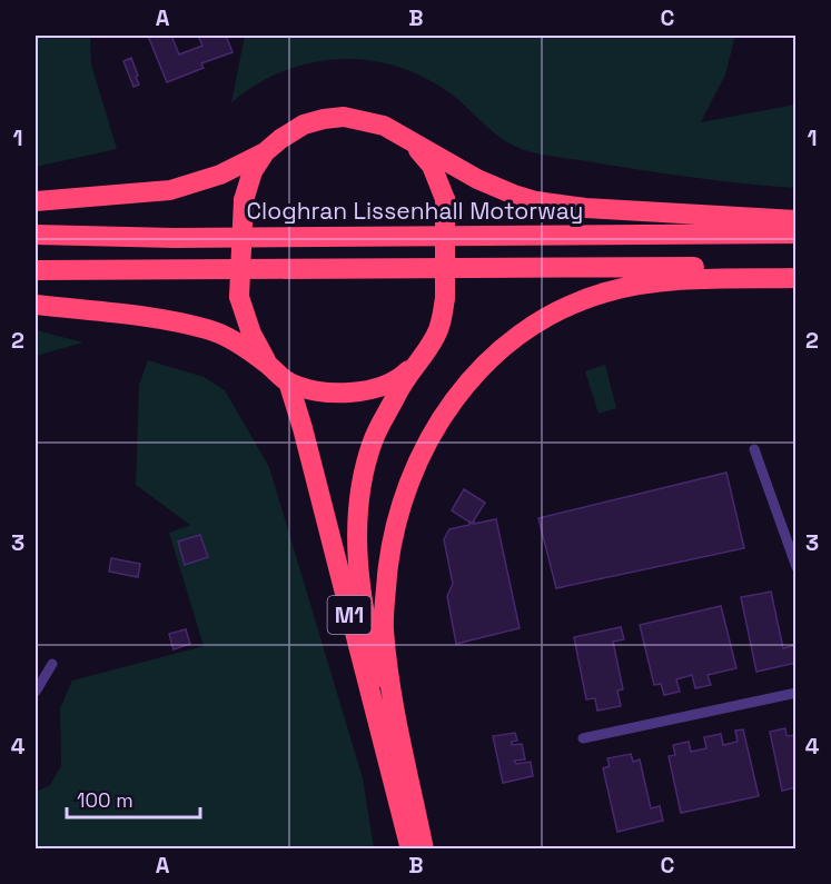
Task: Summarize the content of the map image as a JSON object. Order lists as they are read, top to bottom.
{
  "streets": {
    "highway": ["Cloghran Lissenhall Motorway", "M1"]
  },
  "scale_bar": "100 m",
  "grid": {
    "columns": ["A", "B", "C"],
    "rows": [
      "1",
      "2",
      "3",
      "4"
    ]
  }
}
